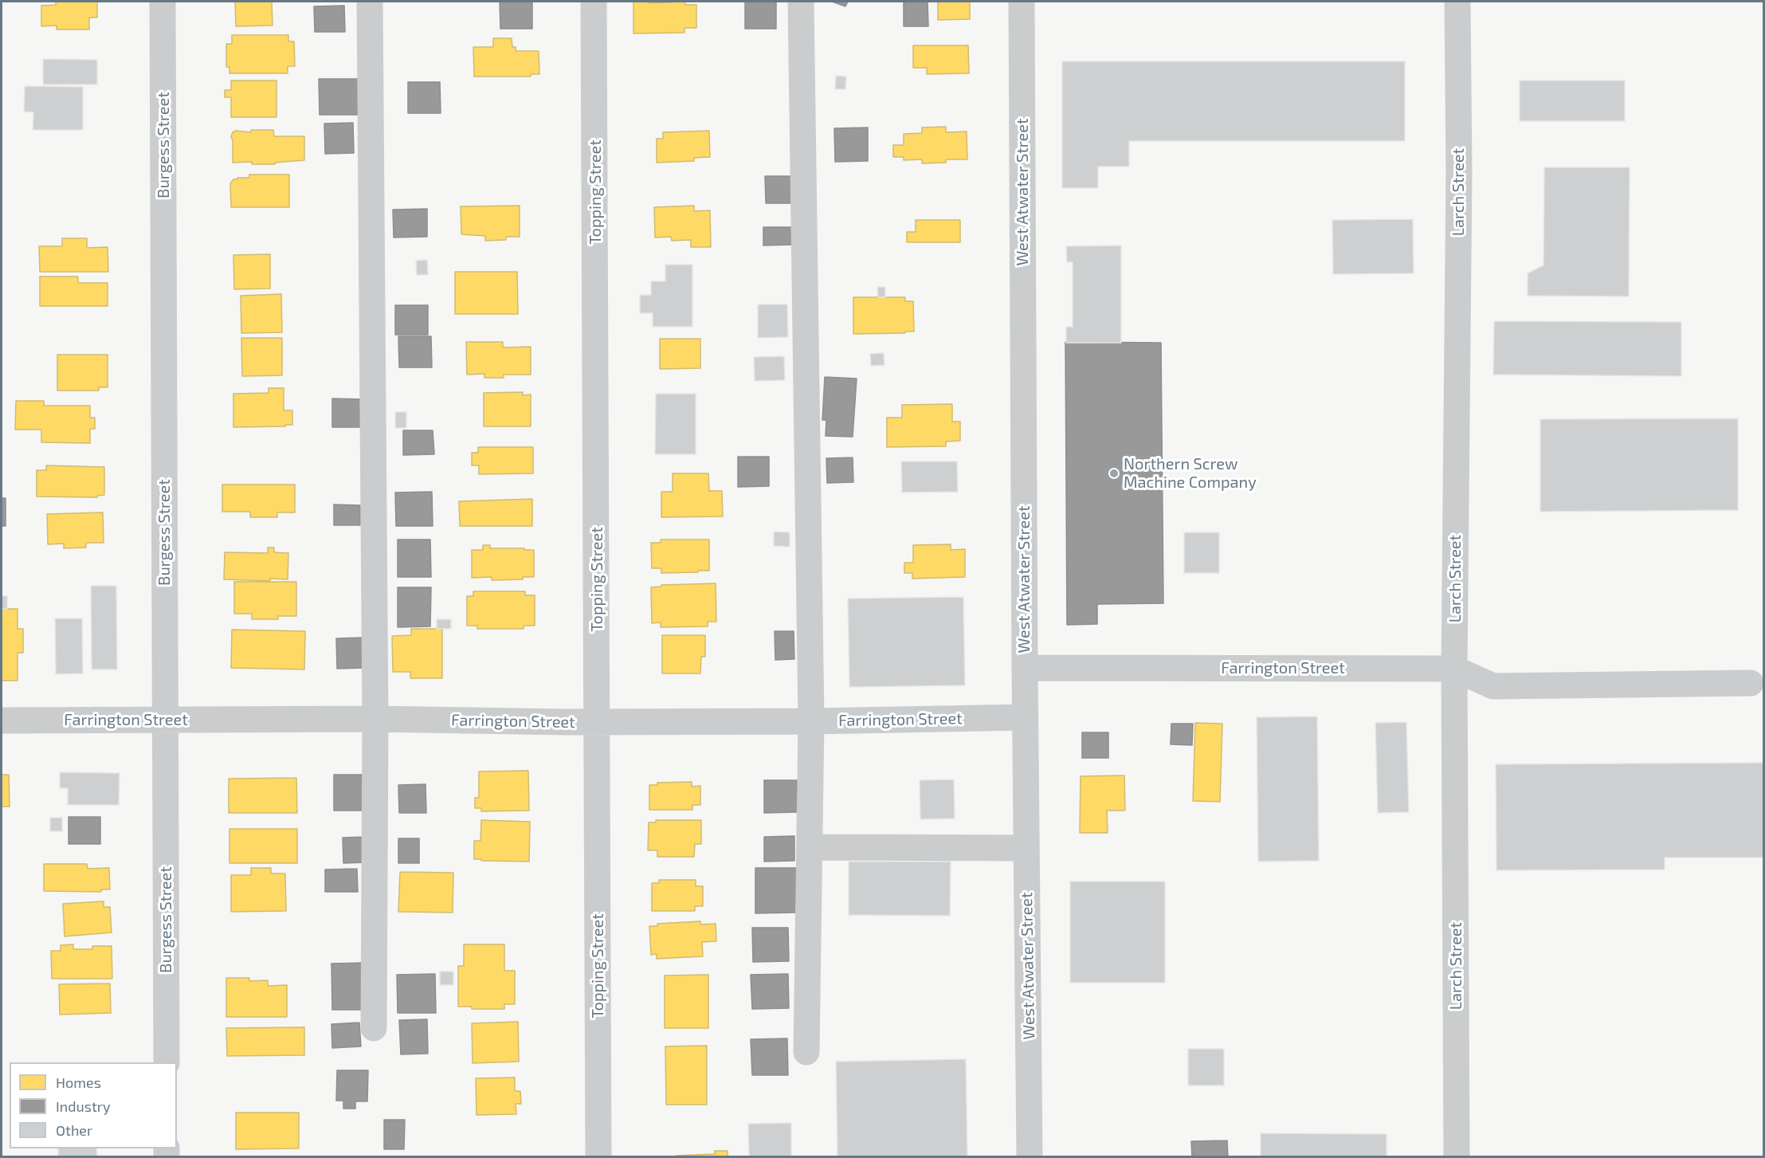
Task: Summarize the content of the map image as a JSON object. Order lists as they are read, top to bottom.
{
  "streets": {
    "street": [
      "Burgess Street",
      "Topping Street",
      "West Atwater Street",
      "Larch Street",
      "Farrington Street"
    ]
  },
  "crossings": [
    ["Burgess Street", "Farrington Street"],
    ["Topping Street", "Farrington Street"],
    ["West Atwater Street", "Farrington Street"],
    ["Larch Street", "Farrington Street"]
  ],
  "places": ["Northern Screw Machine Company"],
  "legend": ["Homes", "Industry", "Other"]
}
